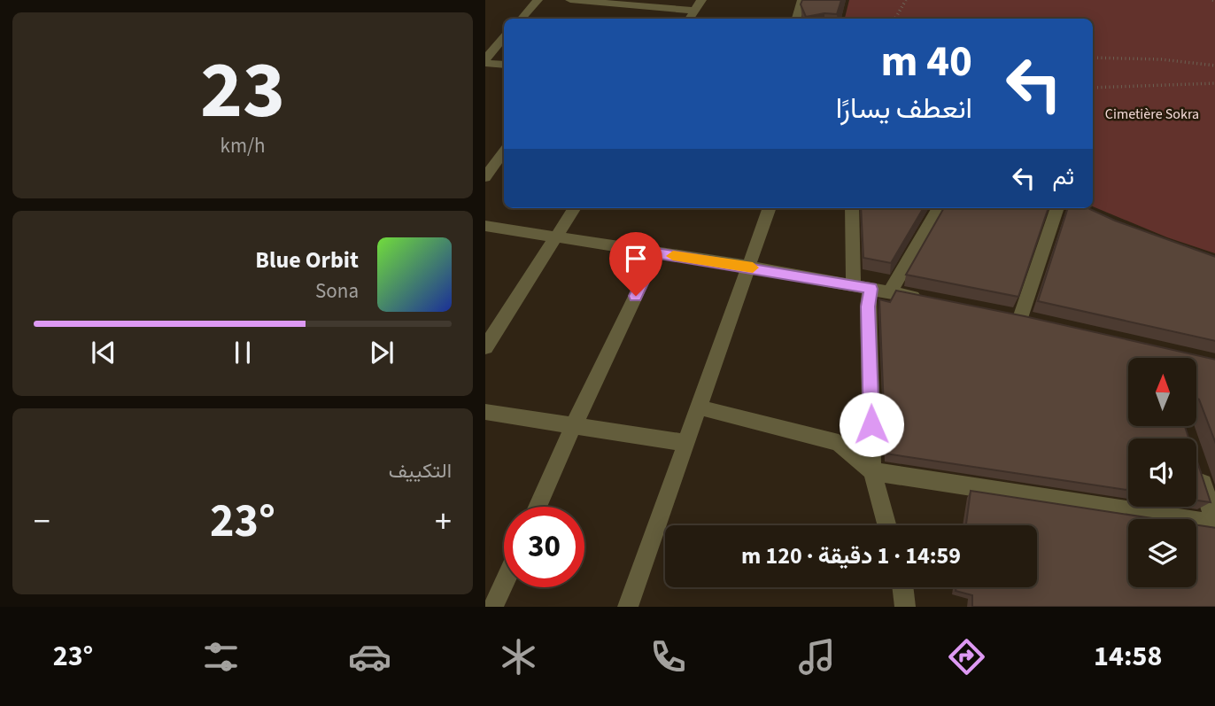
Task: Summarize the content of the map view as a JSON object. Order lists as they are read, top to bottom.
{
  "parks": ["Cimetière Sokra"],
  "north": "top",
  "page": {
    "tile": [
      ["23", "km/h"],
      "التكييف"
    ],
    "turn": ["40 m", "انعطف يسارًا"],
    "then": "ثم",
    "song": ["Blue Orbit", "Sona"],
    "heat": ["−", "23°", "+"],
    "limit": "30",
    "trip": "14:59 · 1 دقيقة · 120 m",
    "tabs": ["14:58", "23°"]
  }
}
